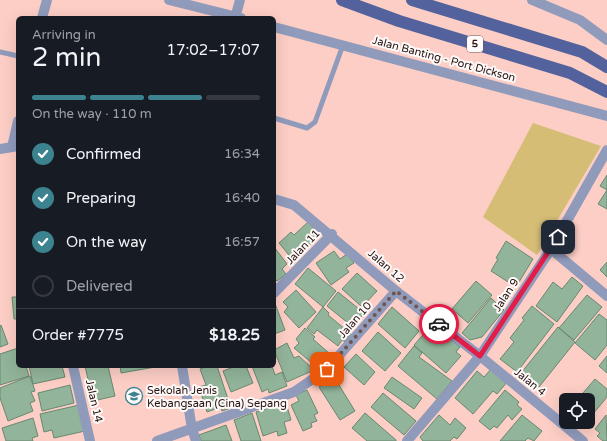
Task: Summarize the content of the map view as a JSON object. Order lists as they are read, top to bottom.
{
  "streets": {
    "main road": ["5"],
    "street": [
      "Jalan Banting - Port Dickson",
      "Jalan 11",
      "Jalan 12",
      "Jalan 9",
      "Jalan 10",
      "Jalan 4",
      "Jalan 14"
    ]
  },
  "crossings": [
    ["Jalan 11", "Jalan 12"],
    ["Jalan 12", "Jalan 9"],
    ["Jalan 12", "Jalan 10"],
    ["Jalan 12", "Jalan 4"],
    ["Jalan 9", "Jalan 4"]
  ],
  "places": {
    "school or university": ["Sekolah Jenis Kebangsaan (Cina) Sepang"]
  },
  "page": {
    "heading": ["2 min", "Arriving in", "17:02–17:07"],
    "panel": ["Order #7775", "$18.25"],
    "bar": "On the way · 110 m",
    "list": [
      ["Confirmed", "16:34"],
      ["Preparing", "16:40"],
      ["On the way", "16:57"],
      "Delivered"
    ]
  }
}
